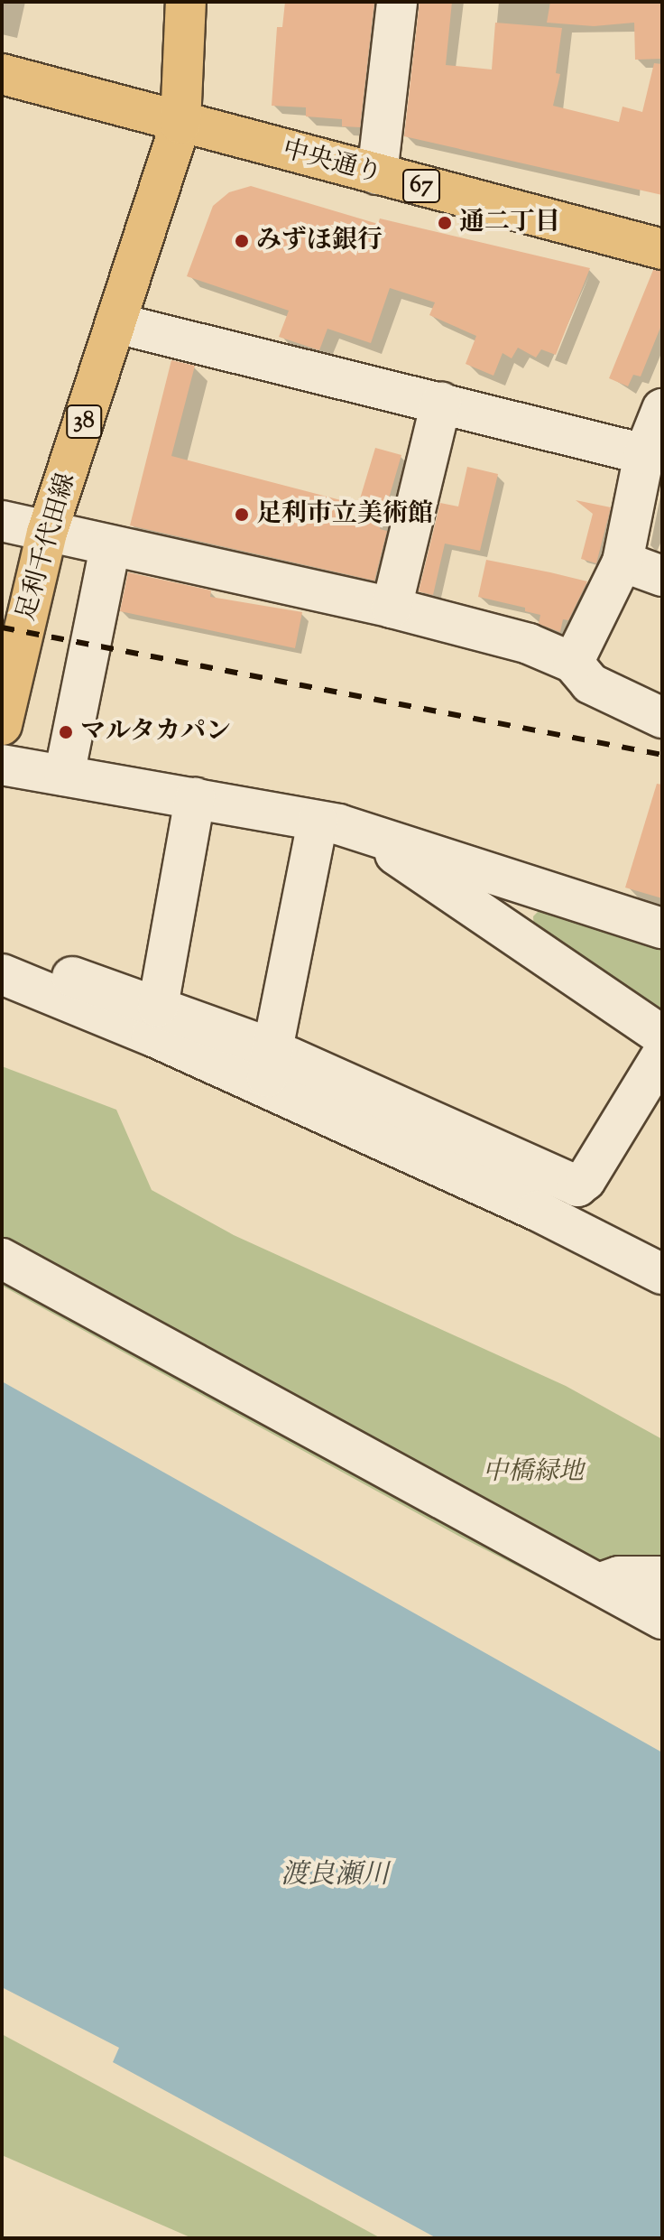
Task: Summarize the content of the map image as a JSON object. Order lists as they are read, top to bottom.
{
  "streets": {
    "main road": [
      "中央通り",
      "67",
      "38",
      "足利千代田線"
    ]
  },
  "crossings": [
    ["中央通り", "足利千代田線"]
  ],
  "water": ["渡良瀬川"],
  "parks": ["中橋緑地"],
  "places": [
    "通二丁目",
    "みずほ銀行",
    "足利市立美術館",
    "マルタカパン"
  ]
}
